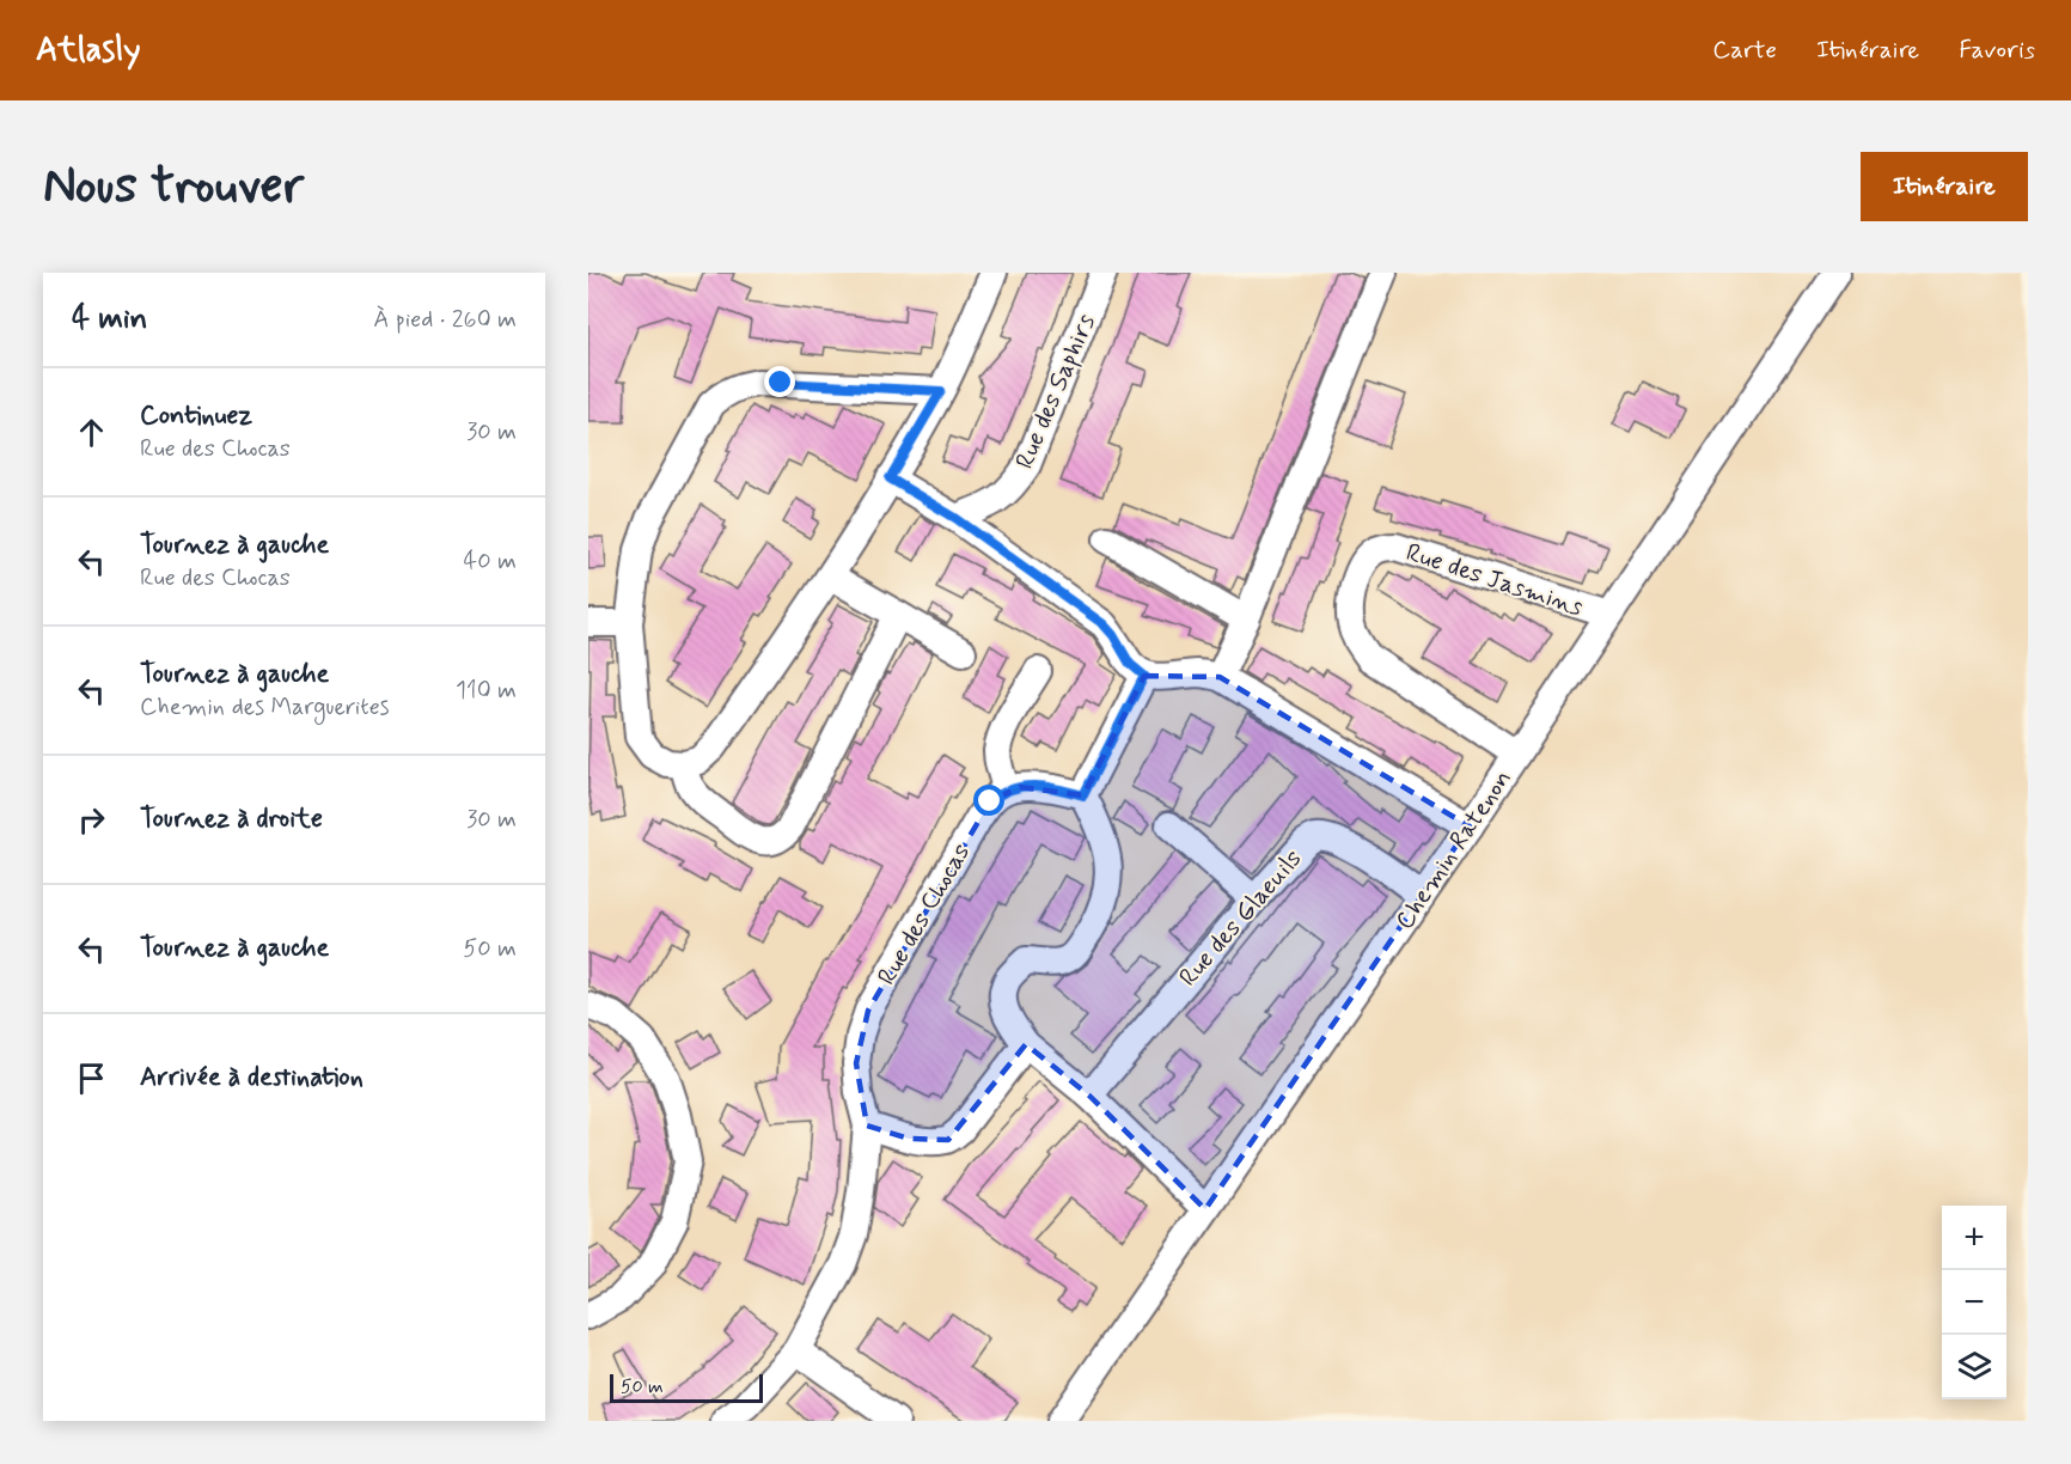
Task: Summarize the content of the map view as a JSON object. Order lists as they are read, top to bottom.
{
  "streets": {
    "street": [
      "Rue des Saphirs",
      "Rue des Jasmins",
      "Chemin Ratenon",
      "Rue des Chocas",
      "Rue des Glaeuils"
    ]
  },
  "crossings": [
    ["Rue des Jasmins", "Chemin Ratenon"],
    ["Chemin Ratenon", "Rue des Glaeuils"]
  ],
  "scale_bar": "50 m",
  "page": {
    "header": "Atlasly",
    "nav": ["Carte", "Itinéraire", "Favoris"],
    "buttons": "Itinéraire",
    "title": "Nous trouver",
    "heading": ["4 min", "À pied · 260 m"],
    "list": [
      ["Continuez", "Rue des Chocas", "30 m"],
      ["Tournez à gauche", "Rue des Chocas", "40 m"],
      ["Tournez à gauche", "Chemin des Marguerites", "110 m"],
      ["Tournez à droite", "30 m"],
      ["Tournez à gauche", "50 m"],
      "Arrivée à destination"
    ],
    "map_buttons": ["+", "−"],
    "scale": "50 m"
  }
}
